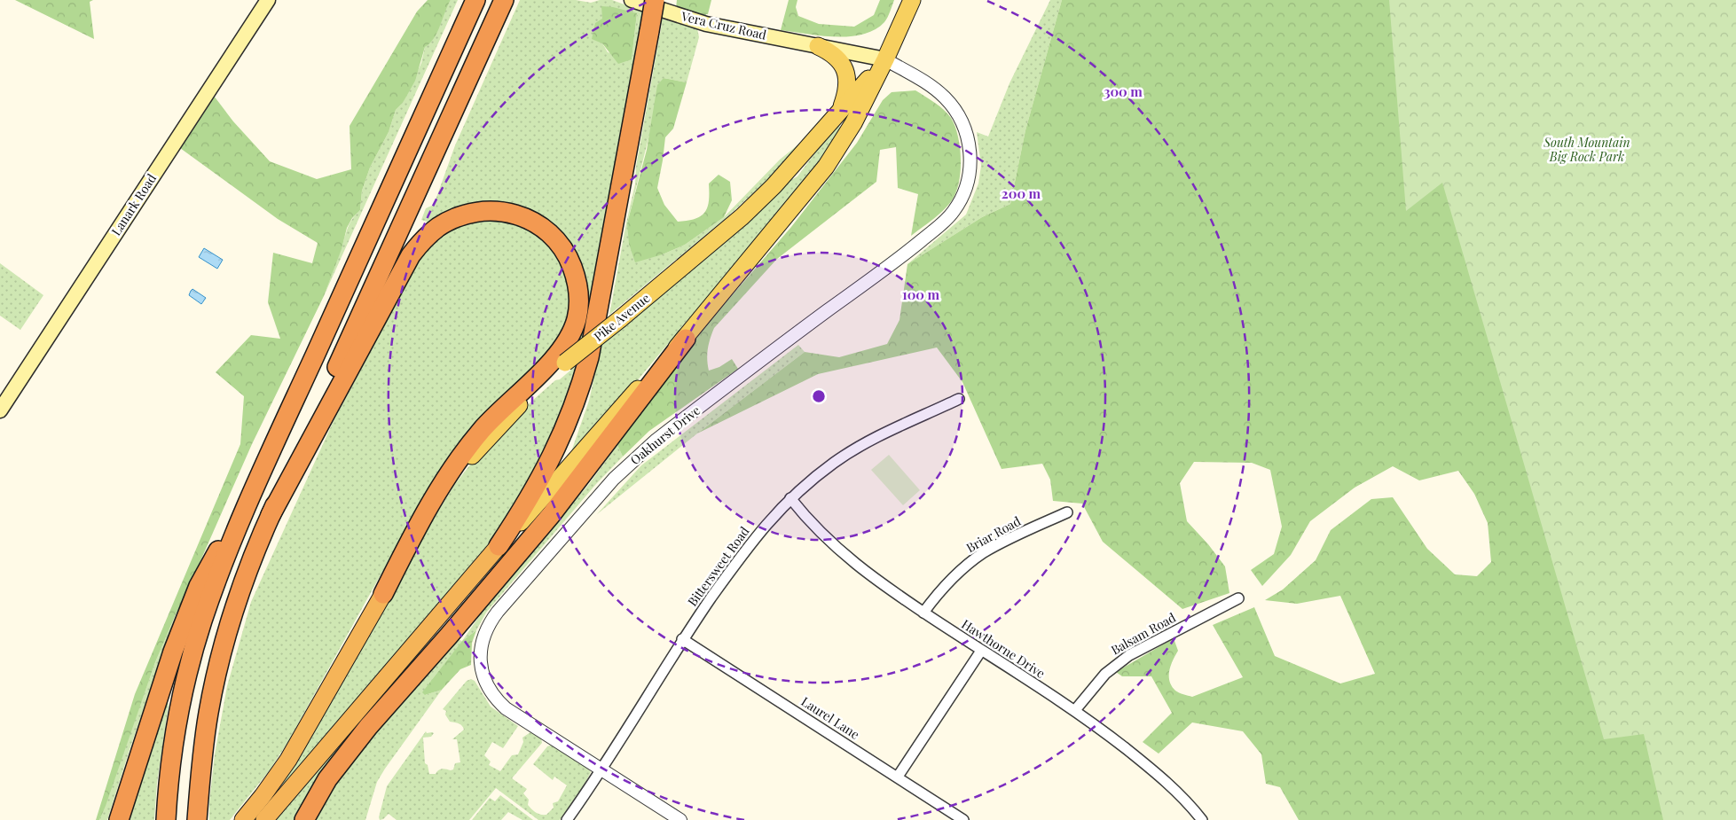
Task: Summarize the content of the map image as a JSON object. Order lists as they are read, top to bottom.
{
  "streets": {
    "main road": ["Vera Cruz Road", "Lanark Road", "Pike Avenue"],
    "street": [
      "Oakhurst Drive",
      "Briar Road",
      "Bittersweet Road",
      "Balsam Road",
      "Hawthorne Drive",
      "Laurel Lane"
    ]
  },
  "crossings": [
    ["Pike Avenue", "Oakhurst Drive"],
    ["Oakhurst Drive", "Bittersweet Road"],
    ["Briar Road", "Hawthorne Drive"],
    ["Bittersweet Road", "Hawthorne Drive"],
    ["Bittersweet Road", "Laurel Lane"],
    ["Balsam Road", "Hawthorne Drive"]
  ],
  "parks": ["South Mountain Big Rock Park"],
  "rings": ["300 m", "200 m", "100 m"]
}
